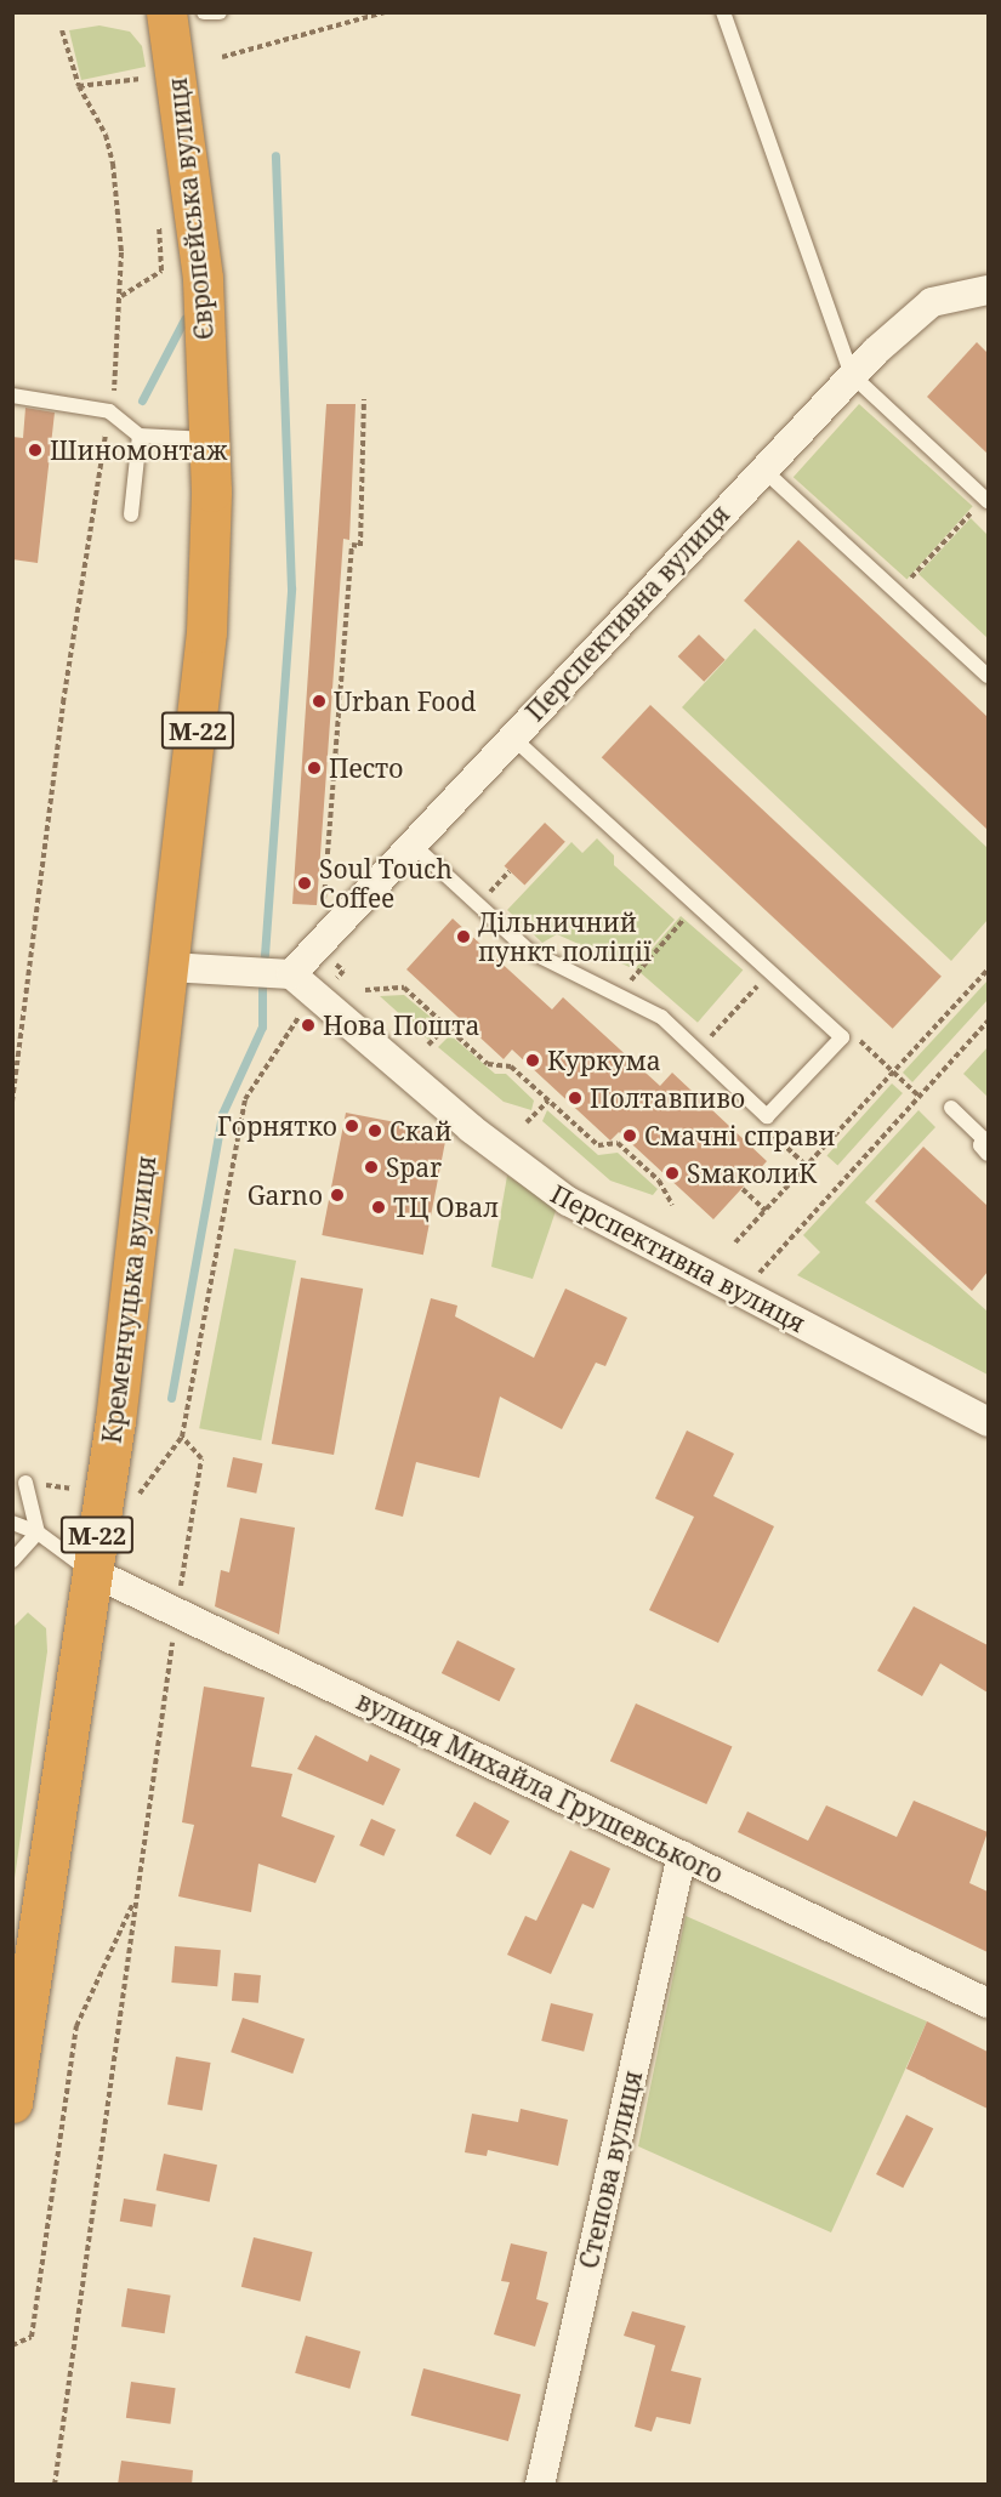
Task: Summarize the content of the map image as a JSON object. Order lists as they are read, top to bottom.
{
  "streets": {
    "highway": ["Європейська вулиця", "М-22", "Кременчуцька вулиця"],
    "street": ["Перспективна вулиця", "вулиця Михайла Грушевського", "Степова вулиця"]
  },
  "crossings": [
    ["Європейська вулиця", "Кременчуцька вулиця"],
    ["Кременчуцька вулиця", "вулиця Михайла Грушевського"],
    ["вулиця Михайла Грушевського", "Степова вулиця"]
  ],
  "places": [
    "Шиномонтаж",
    "Urban Food",
    "Песто",
    "Soul Touch Coffee",
    "Дільничний пункт поліції",
    "Нова Пошта",
    "Куркума",
    "Полтавпиво",
    "Горнятко",
    "Скай",
    "Смачні справи",
    "Spar",
    "SмаколиК",
    "Garno",
    "ТЦ Овал"
  ]
}
